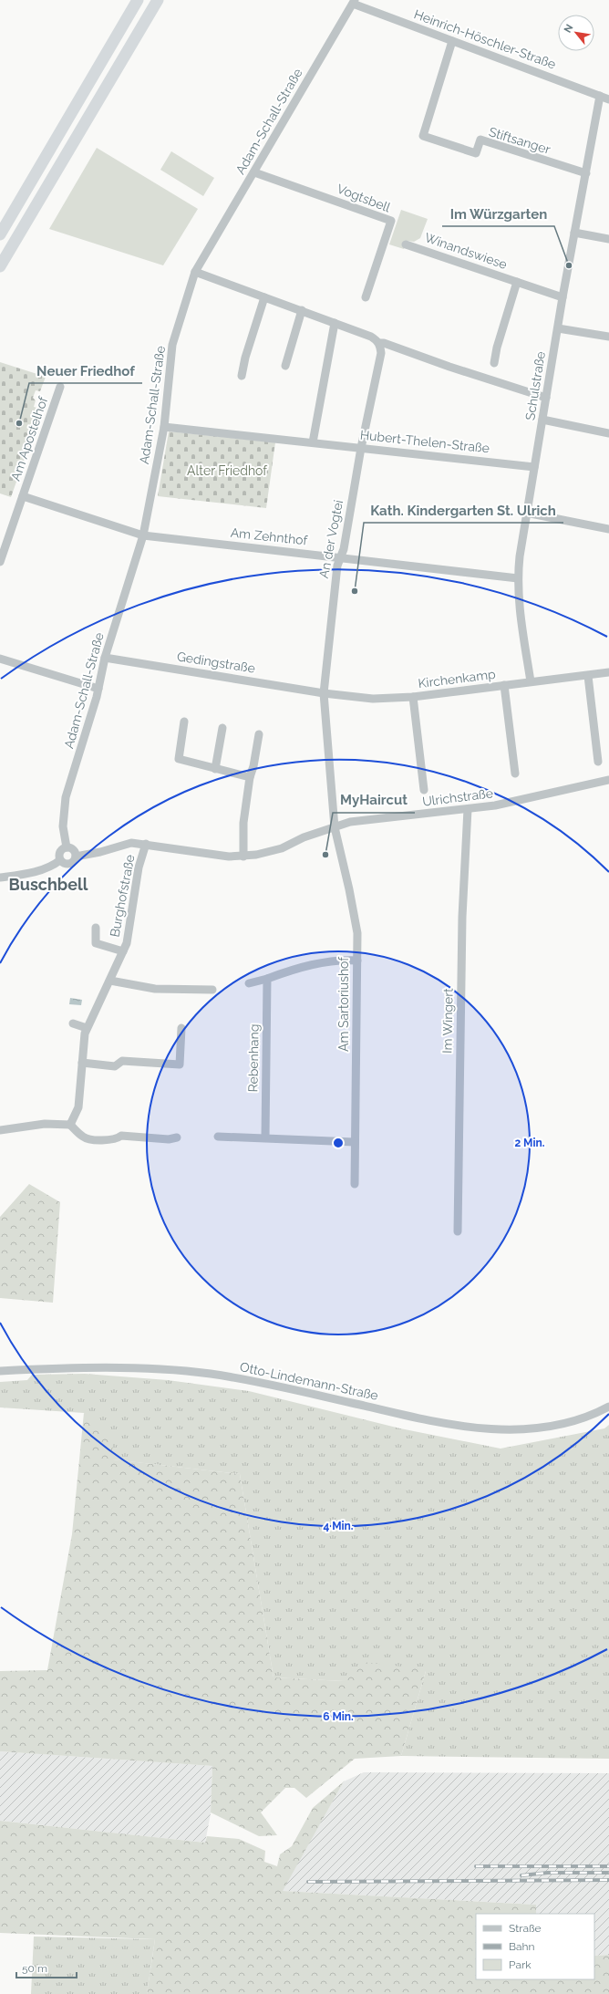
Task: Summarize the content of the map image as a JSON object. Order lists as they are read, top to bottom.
{
  "streets": {
    "street": [
      "Heinrich-Höschler-Straße",
      "Adam-Schall-Straße",
      "Stiftsanger",
      "Vogtsbell",
      "Winandswiese",
      "Schulstraße",
      "Am Apostelhof",
      "Hubert-Thelen-Straße",
      "Am Zehnthof",
      "An der Vogtei",
      "Gedingstraße",
      "Kirchenkamp",
      "Ulrichstraße",
      "Burghofstraße",
      "Am Sartoriushof",
      "Im Wingert",
      "Rebenhang",
      "Otto-Lindemann-Straße"
    ]
  },
  "crossings": [
    ["Heinrich-Höschler-Straße", "Adam-Schall-Straße"],
    ["Heinrich-Höschler-Straße", "Stiftsanger"],
    ["Heinrich-Höschler-Straße", "Schulstraße"],
    ["Adam-Schall-Straße", "Vogtsbell"],
    ["Adam-Schall-Straße", "Hubert-Thelen-Straße"],
    ["Adam-Schall-Straße", "Am Zehnthof"],
    ["Adam-Schall-Straße", "Gedingstraße"],
    ["Adam-Schall-Straße", "Ulrichstraße"],
    ["Stiftsanger", "Schulstraße"],
    ["Winandswiese", "Schulstraße"],
    ["Schulstraße", "Hubert-Thelen-Straße"],
    ["Schulstraße", "Am Zehnthof"],
    ["Schulstraße", "Kirchenkamp"],
    ["Am Apostelhof", "Am Zehnthof"],
    ["Hubert-Thelen-Straße", "An der Vogtei"],
    ["Am Zehnthof", "An der Vogtei"],
    ["An der Vogtei", "Gedingstraße"],
    ["An der Vogtei", "Kirchenkamp"],
    ["An der Vogtei", "Ulrichstraße"],
    ["An der Vogtei", "Am Sartoriushof"],
    ["Gedingstraße", "Kirchenkamp"],
    ["Ulrichstraße", "Burghofstraße"],
    ["Ulrichstraße", "Am Sartoriushof"],
    ["Ulrichstraße", "Im Wingert"]
  ],
  "districts": ["Buschbell"],
  "parks": ["Alter Friedhof"],
  "places": [
    "Im Würzgarten",
    "Neuer Friedhof",
    "Kath. Kindergarten St. Ulrich",
    "MyHaircut"
  ],
  "legend": ["Straße", "Bahn", "Park"],
  "scale_bar": "50 m",
  "north": "top left",
  "rings": ["2 Min.", "4 Min.", "6 Min."]
}
